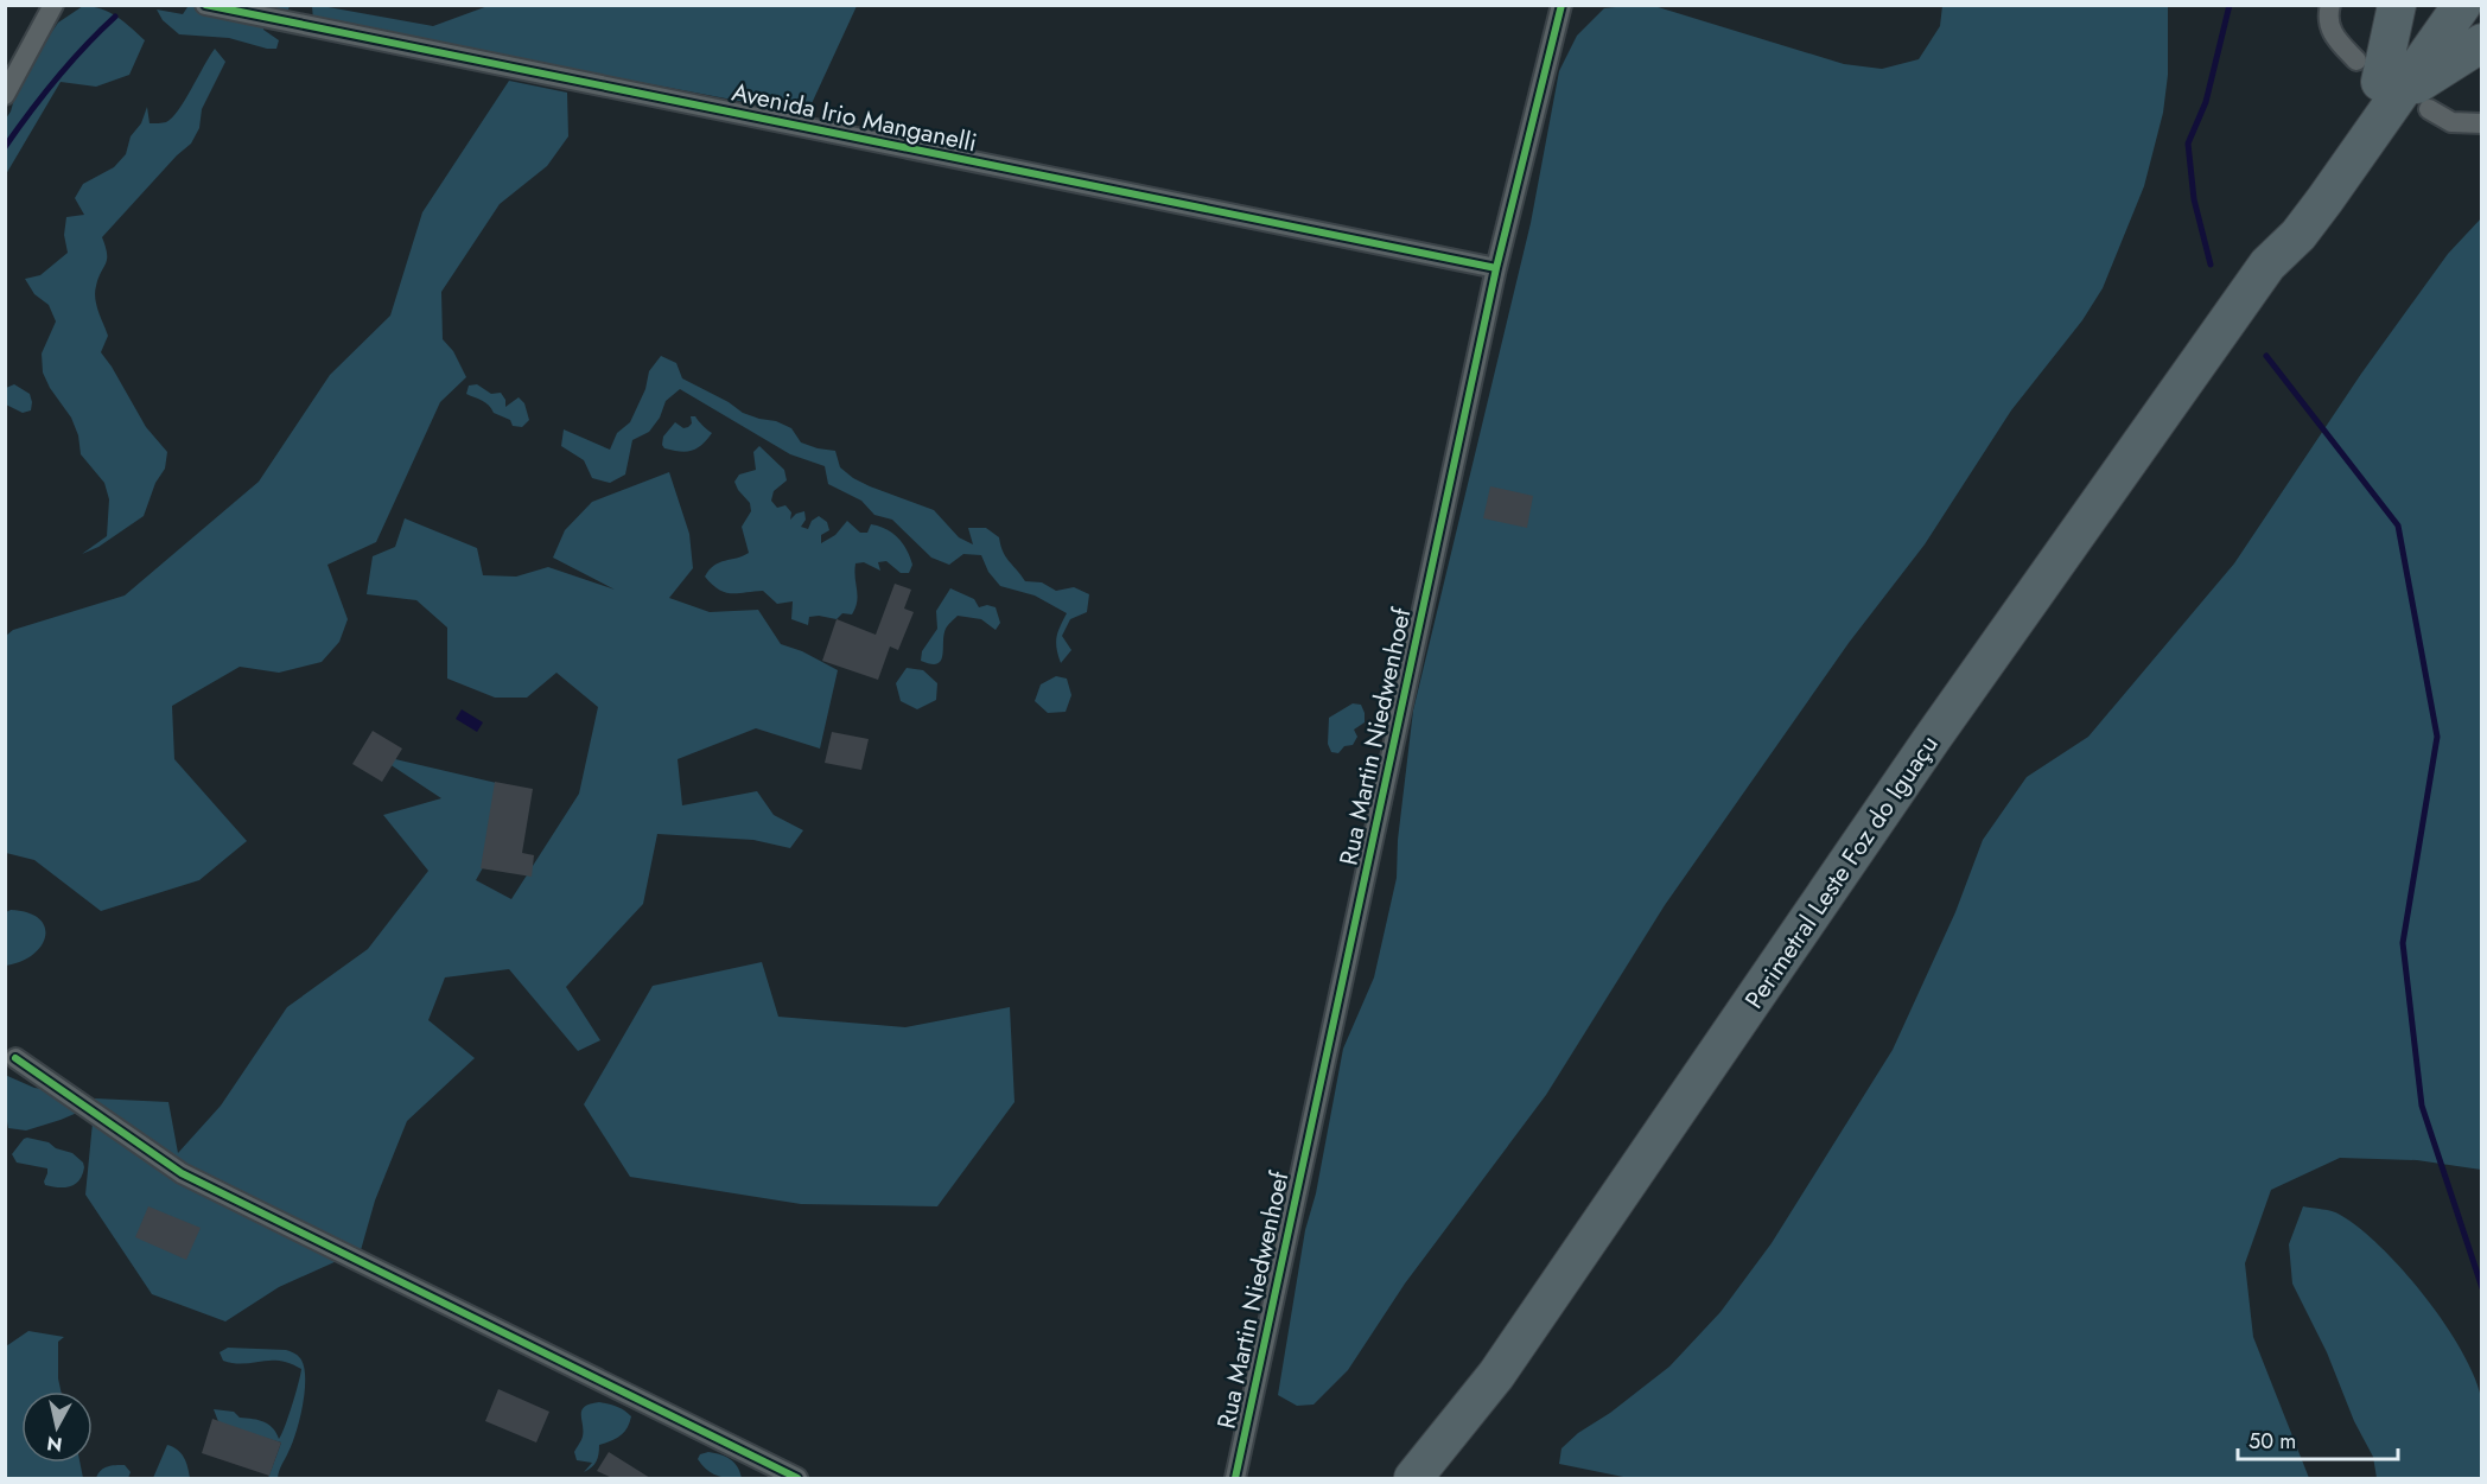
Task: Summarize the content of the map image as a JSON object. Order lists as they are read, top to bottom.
{
  "streets": {
    "highway": ["Perimetral Leste Foz do Iguaçu"],
    "street": ["Avenida Irio Manganelli", "Rua Martin Niedwenhoef"]
  },
  "crossings": [
    ["Avenida Irio Manganelli", "Rua Martin Niedwenhoef"]
  ],
  "scale_bar": "50 m",
  "north": "bottom"
}
